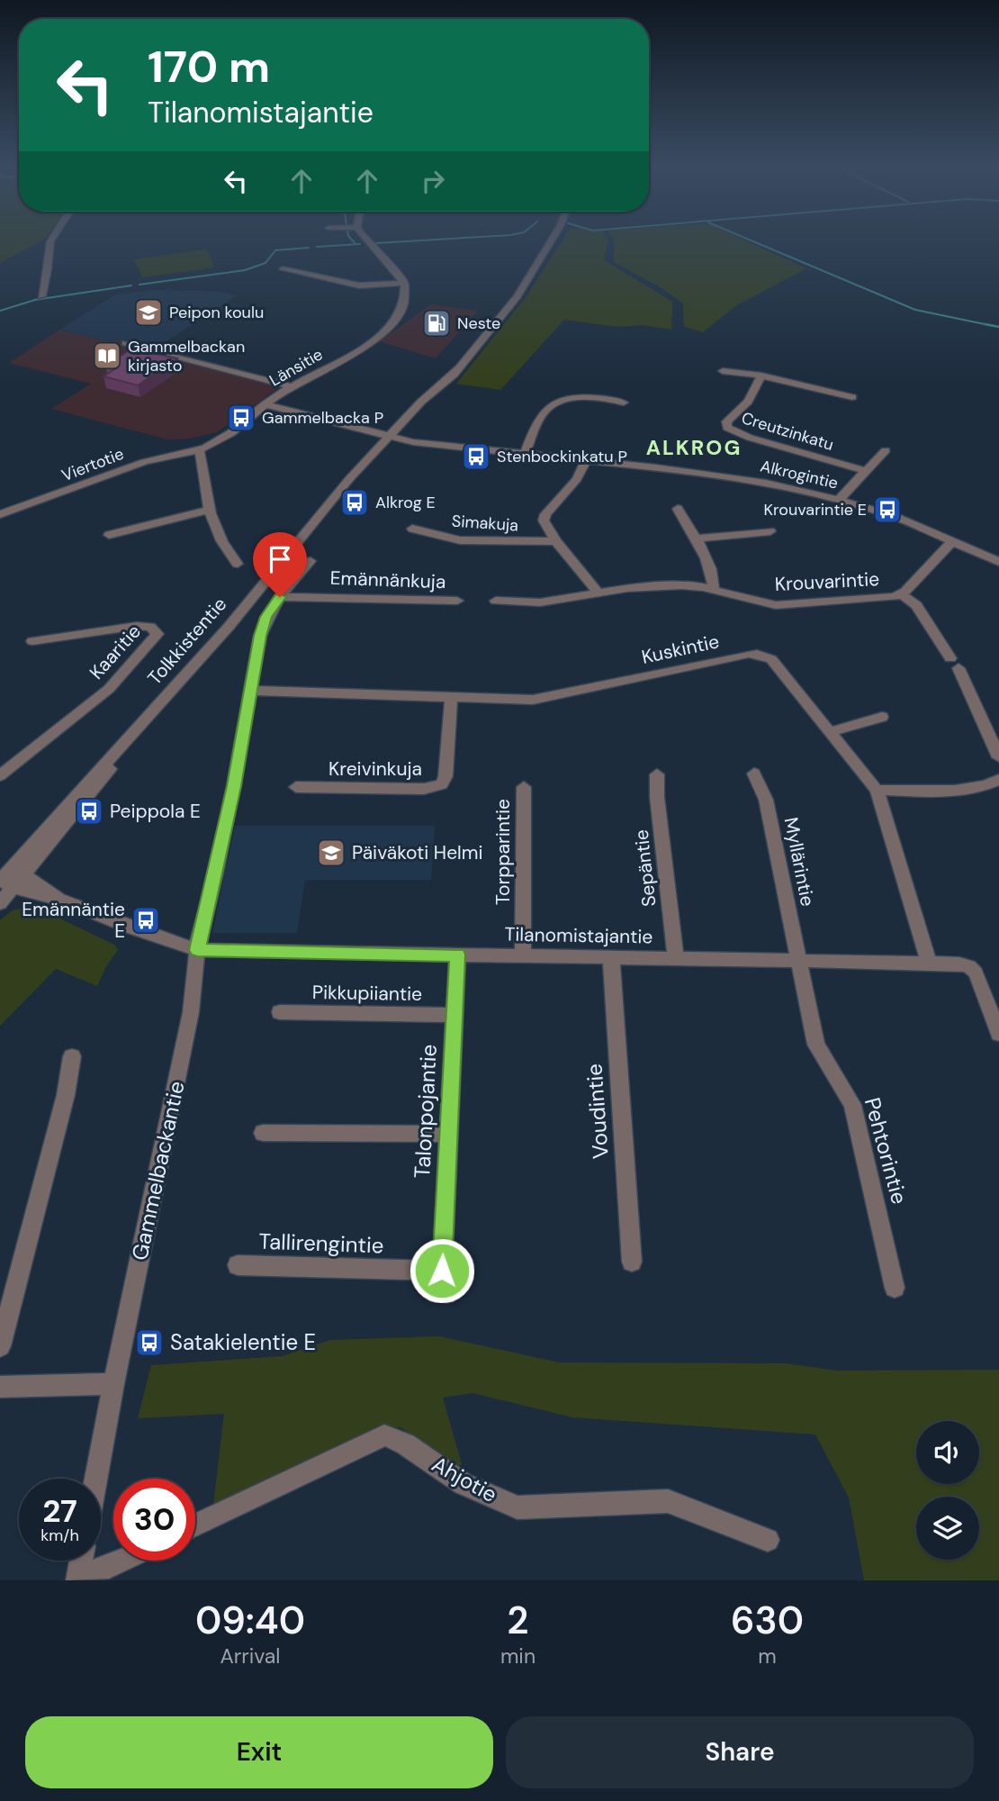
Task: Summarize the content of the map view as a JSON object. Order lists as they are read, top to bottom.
{
  "streets": {
    "street": [
      "Länsitie",
      "Creutzinkatu",
      "Viertotie",
      "Alkrogintie",
      "Simakuja",
      "Emännänkuja",
      "Krouvarintie",
      "Tolkkistentie",
      "Kuskintie",
      "Kaaritie",
      "Kreivinkuja",
      "Torpparintie",
      "Myllärintie",
      "Sepäntie",
      "Tilanomistajantie",
      "Pikkupiiantie",
      "Talonpojantie",
      "Voudintie",
      "Pehtorintie",
      "Gammelbackantie",
      "Tallirengintie",
      "Ahjotie"
    ]
  },
  "crossings": [
    ["Länsitie", "Viertotie"],
    ["Länsitie", "Alkrogintie"],
    ["Alkrogintie", "Krouvarintie"],
    ["Alkrogintie", "Tolkkistentie"],
    ["Emännänkuja", "Gammelbackantie"],
    ["Kuskintie", "Kreivinkuja"],
    ["Kuskintie", "Tilanomistajantie"],
    ["Kuskintie", "Gammelbackantie"],
    ["Torpparintie", "Tilanomistajantie"],
    ["Myllärintie", "Tilanomistajantie"],
    ["Myllärintie", "Pehtorintie"],
    ["Sepäntie", "Tilanomistajantie"],
    ["Tilanomistajantie", "Talonpojantie"],
    ["Tilanomistajantie", "Voudintie"],
    ["Tilanomistajantie", "Pehtorintie"],
    ["Tilanomistajantie", "Gammelbackantie"],
    ["Pikkupiiantie", "Talonpojantie"],
    ["Talonpojantie", "Tallirengintie"]
  ],
  "districts": ["ALKROG"],
  "places": {
    "school or university": ["Peipon koulu", "Päiväkoti Helmi"],
    "fuel station": ["Neste"],
    "library": ["Gammelbackan kirjasto"],
    "bus stop": [
      "Gammelbacka P",
      "Stenbockinkatu P",
      "Alkrog E",
      "Krouvarintie E",
      "Peippola E",
      "Emännäntie E",
      "Satakielentie E"
    ]
  },
  "page": {
    "turn": ["170 m", "Tilanomistajantie"],
    "speed": "27 km/h",
    "limit": "30",
    "eta": [
      "09:40",
      "Arrival",
      "2",
      "min",
      "630",
      "m"
    ],
    "buttons": ["Exit", "Share"]
  }
}
